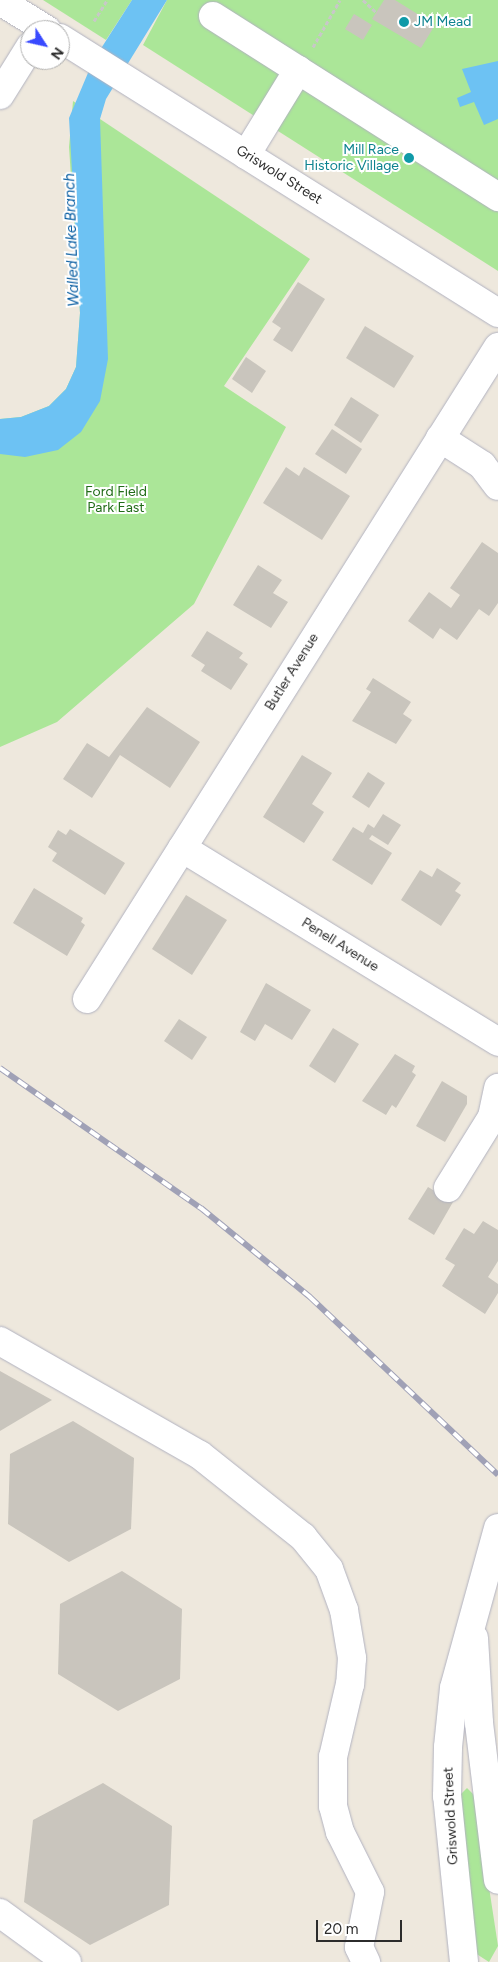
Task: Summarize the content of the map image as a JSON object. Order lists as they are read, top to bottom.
{
  "streets": {
    "street": ["Griswold Street", "Butler Avenue", "Penell Avenue"]
  },
  "crossings": [
    ["Butler Avenue", "Penell Avenue"]
  ],
  "water": ["Walled Lake Branch"],
  "parks": ["Ford Field Park East"],
  "places": ["JM Mead", "Mill Race Historic Village"],
  "scale_bar": "20 m",
  "north": "bottom right"
}
